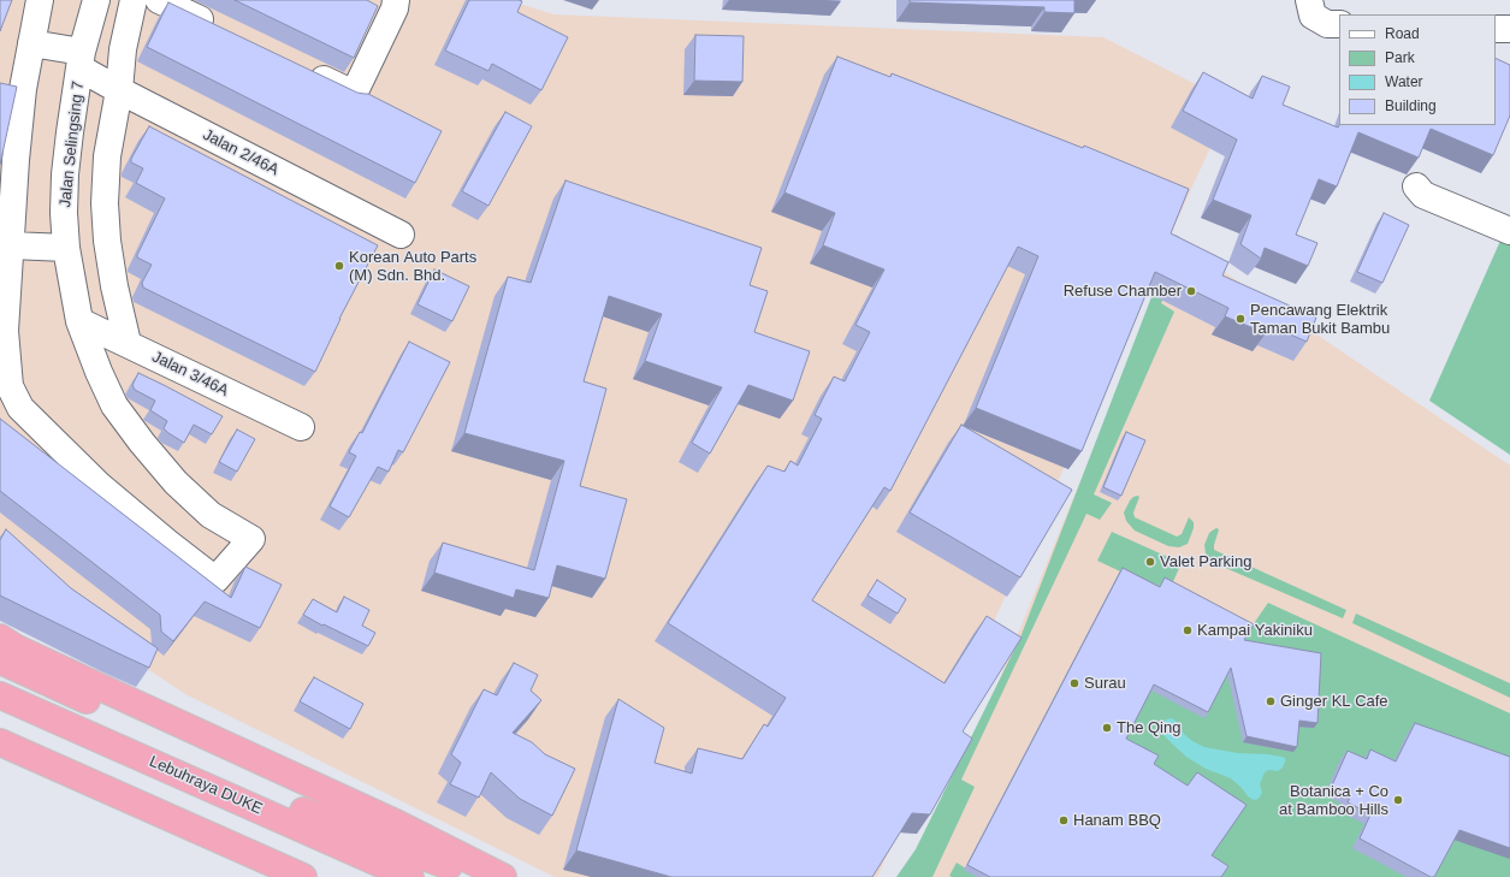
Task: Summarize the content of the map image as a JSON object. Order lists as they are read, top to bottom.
{
  "streets": {
    "highway": ["Lebuhraya DUKE"],
    "street": ["Jalan Selingsing 7", "Jalan 2/46A", "Jalan 3/46A"]
  },
  "crossings": [
    ["Jalan Selingsing 7", "Jalan 2/46A"],
    ["Jalan Selingsing 7", "Jalan 3/46A"]
  ],
  "places": [
    "Korean Auto Parts (M) Sdn. Bhd.",
    "Refuse Chamber",
    "Pencawang Elektrik Taman Bukit Bambu",
    "Valet Parking",
    "Kampai Yakiniku",
    "Surau",
    "Ginger KL Cafe",
    "The Qing",
    "Botanica + Co at Bamboo Hills",
    "Hanam BBQ"
  ],
  "legend": [
    "Road",
    "Park",
    "Water",
    "Building"
  ]
}
